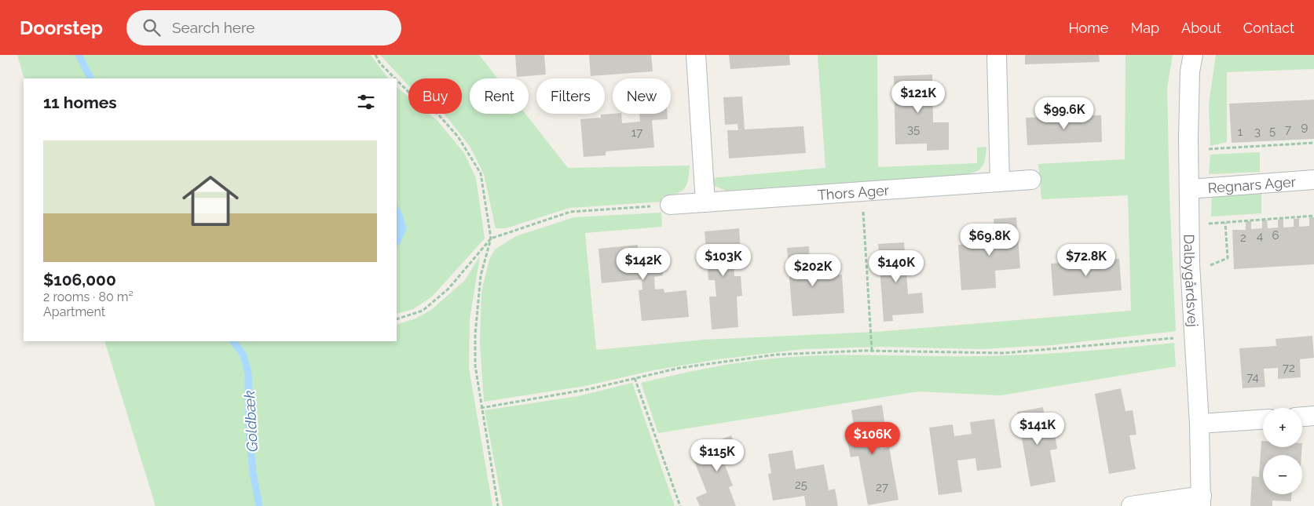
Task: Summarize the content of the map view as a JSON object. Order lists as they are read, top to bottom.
{
  "streets": {
    "street": ["Regnars Ager", "Thors Ager", "Dalbygårdsvej"]
  },
  "crossings": [
    ["Regnars Ager", "Dalbygårdsvej"]
  ],
  "water": ["Goldbæk"],
  "house_numbers": [
    "9",
    "35",
    "7",
    "5",
    "1",
    "3",
    "17",
    "6",
    "4",
    "2",
    "72",
    "74",
    "25",
    "27"
  ],
  "page": {
    "header": "Doorstep",
    "search": "Search here",
    "nav": [
      "Home",
      "Map",
      "About",
      "Contact"
    ],
    "chip": [
      "Buy",
      "Rent",
      "Filters",
      "New"
    ],
    "heading": "11 homes",
    "price": [
      "$121K",
      "$99.6K",
      "$69.8K",
      "$103K",
      "$72.8K",
      "$142K",
      "$140K",
      "$202K",
      "$141K",
      "$106K",
      "$115K"
    ],
    "list": [
      {
        "name": "$106,000",
        "note": "2 rooms · 80 m² · Apartment"
      }
    ],
    "map_buttons": ["+", "−"]
  }
}
